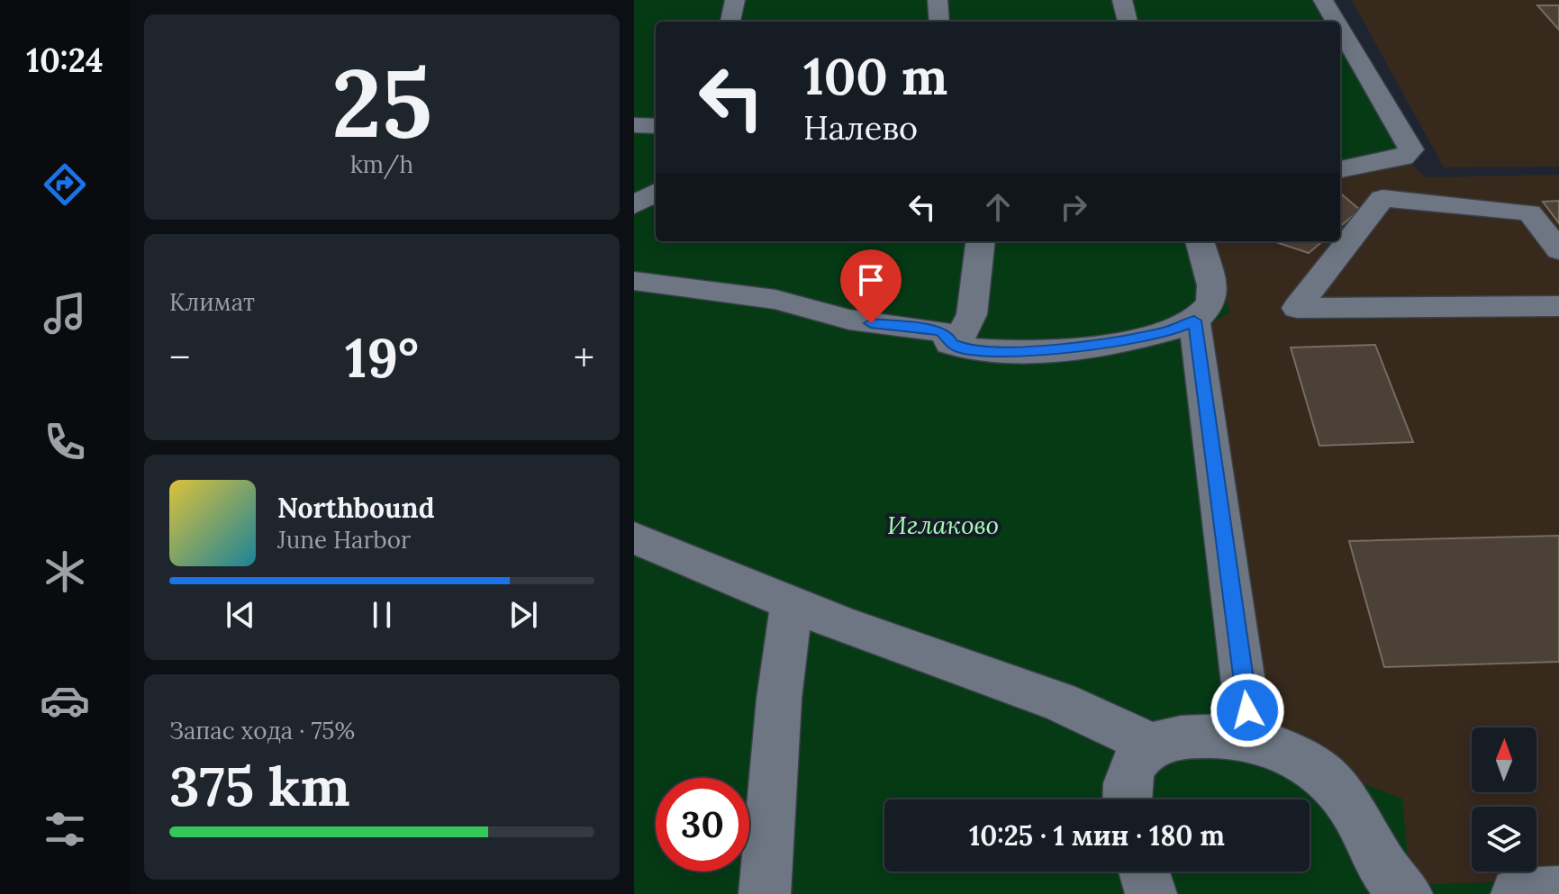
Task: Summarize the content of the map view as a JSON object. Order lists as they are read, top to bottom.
{
  "parks": ["Иглаково"],
  "north": "top",
  "page": {
    "tabs": "10:24",
    "tile": [
      ["25", "km/h"],
      "Климат",
      ["Запас хода · 75%", "375 km"]
    ],
    "turn": ["100 m", "Налево"],
    "heat": ["−", "19°", "+"],
    "song": ["Northbound", "June Harbor"],
    "limit": "30",
    "trip": "10:25 · 1 мин · 180 m"
  }
}
